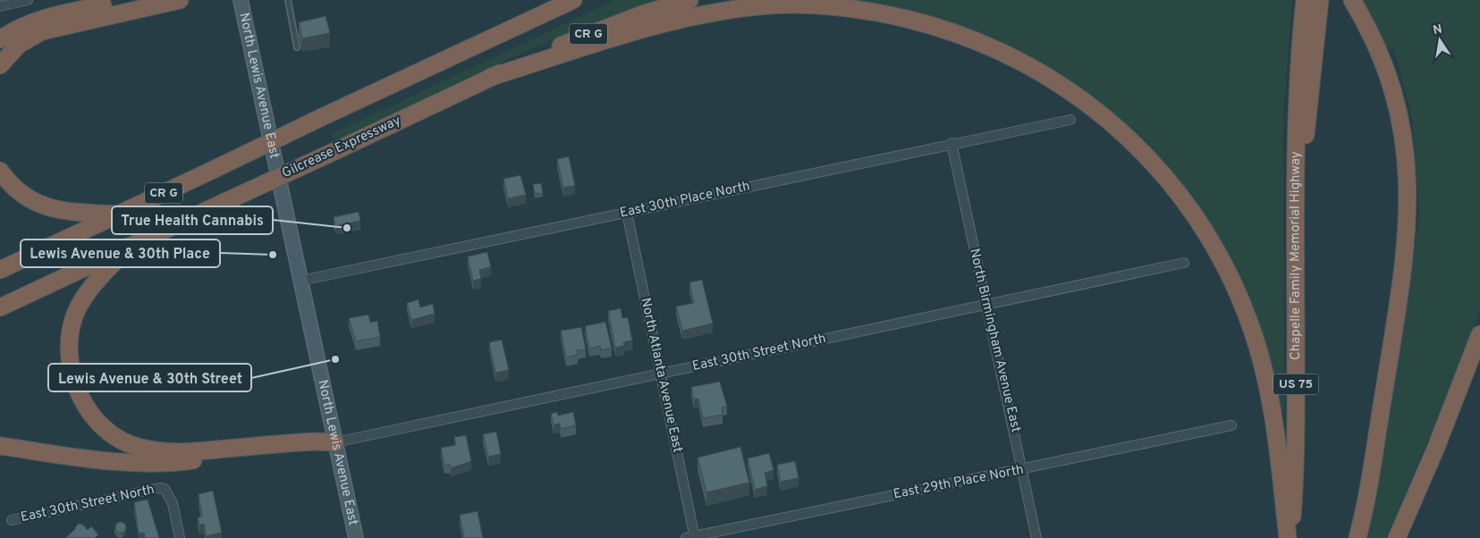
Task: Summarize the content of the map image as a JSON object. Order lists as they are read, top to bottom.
{
  "streets": {
    "highway": [
      "CR G",
      "Gilcrease Expressway",
      "Chapelle Family Memorial Highway",
      "US 75"
    ],
    "main road": ["North Lewis Avenue East"],
    "street": [
      "East 30th Place North",
      "North Birmingham Avenue East",
      "East 30th Street North",
      "North Atlanta Avenue East",
      "East 29th Place North"
    ]
  },
  "crossings": [
    ["North Lewis Avenue East", "East 30th Place North"],
    ["North Lewis Avenue East", "East 30th Street North"],
    ["East 30th Place North", "North Birmingham Avenue East"],
    ["East 30th Place North", "North Atlanta Avenue East"],
    ["North Birmingham Avenue East", "East 30th Street North"],
    ["North Birmingham Avenue East", "East 29th Place North"],
    ["East 30th Street North", "North Atlanta Avenue East"],
    ["North Atlanta Avenue East", "East 29th Place North"]
  ],
  "places": ["True Health Cannabis", "Lewis Avenue & 30th Place", "Lewis Avenue & 30th Street"],
  "north": "top"
}
